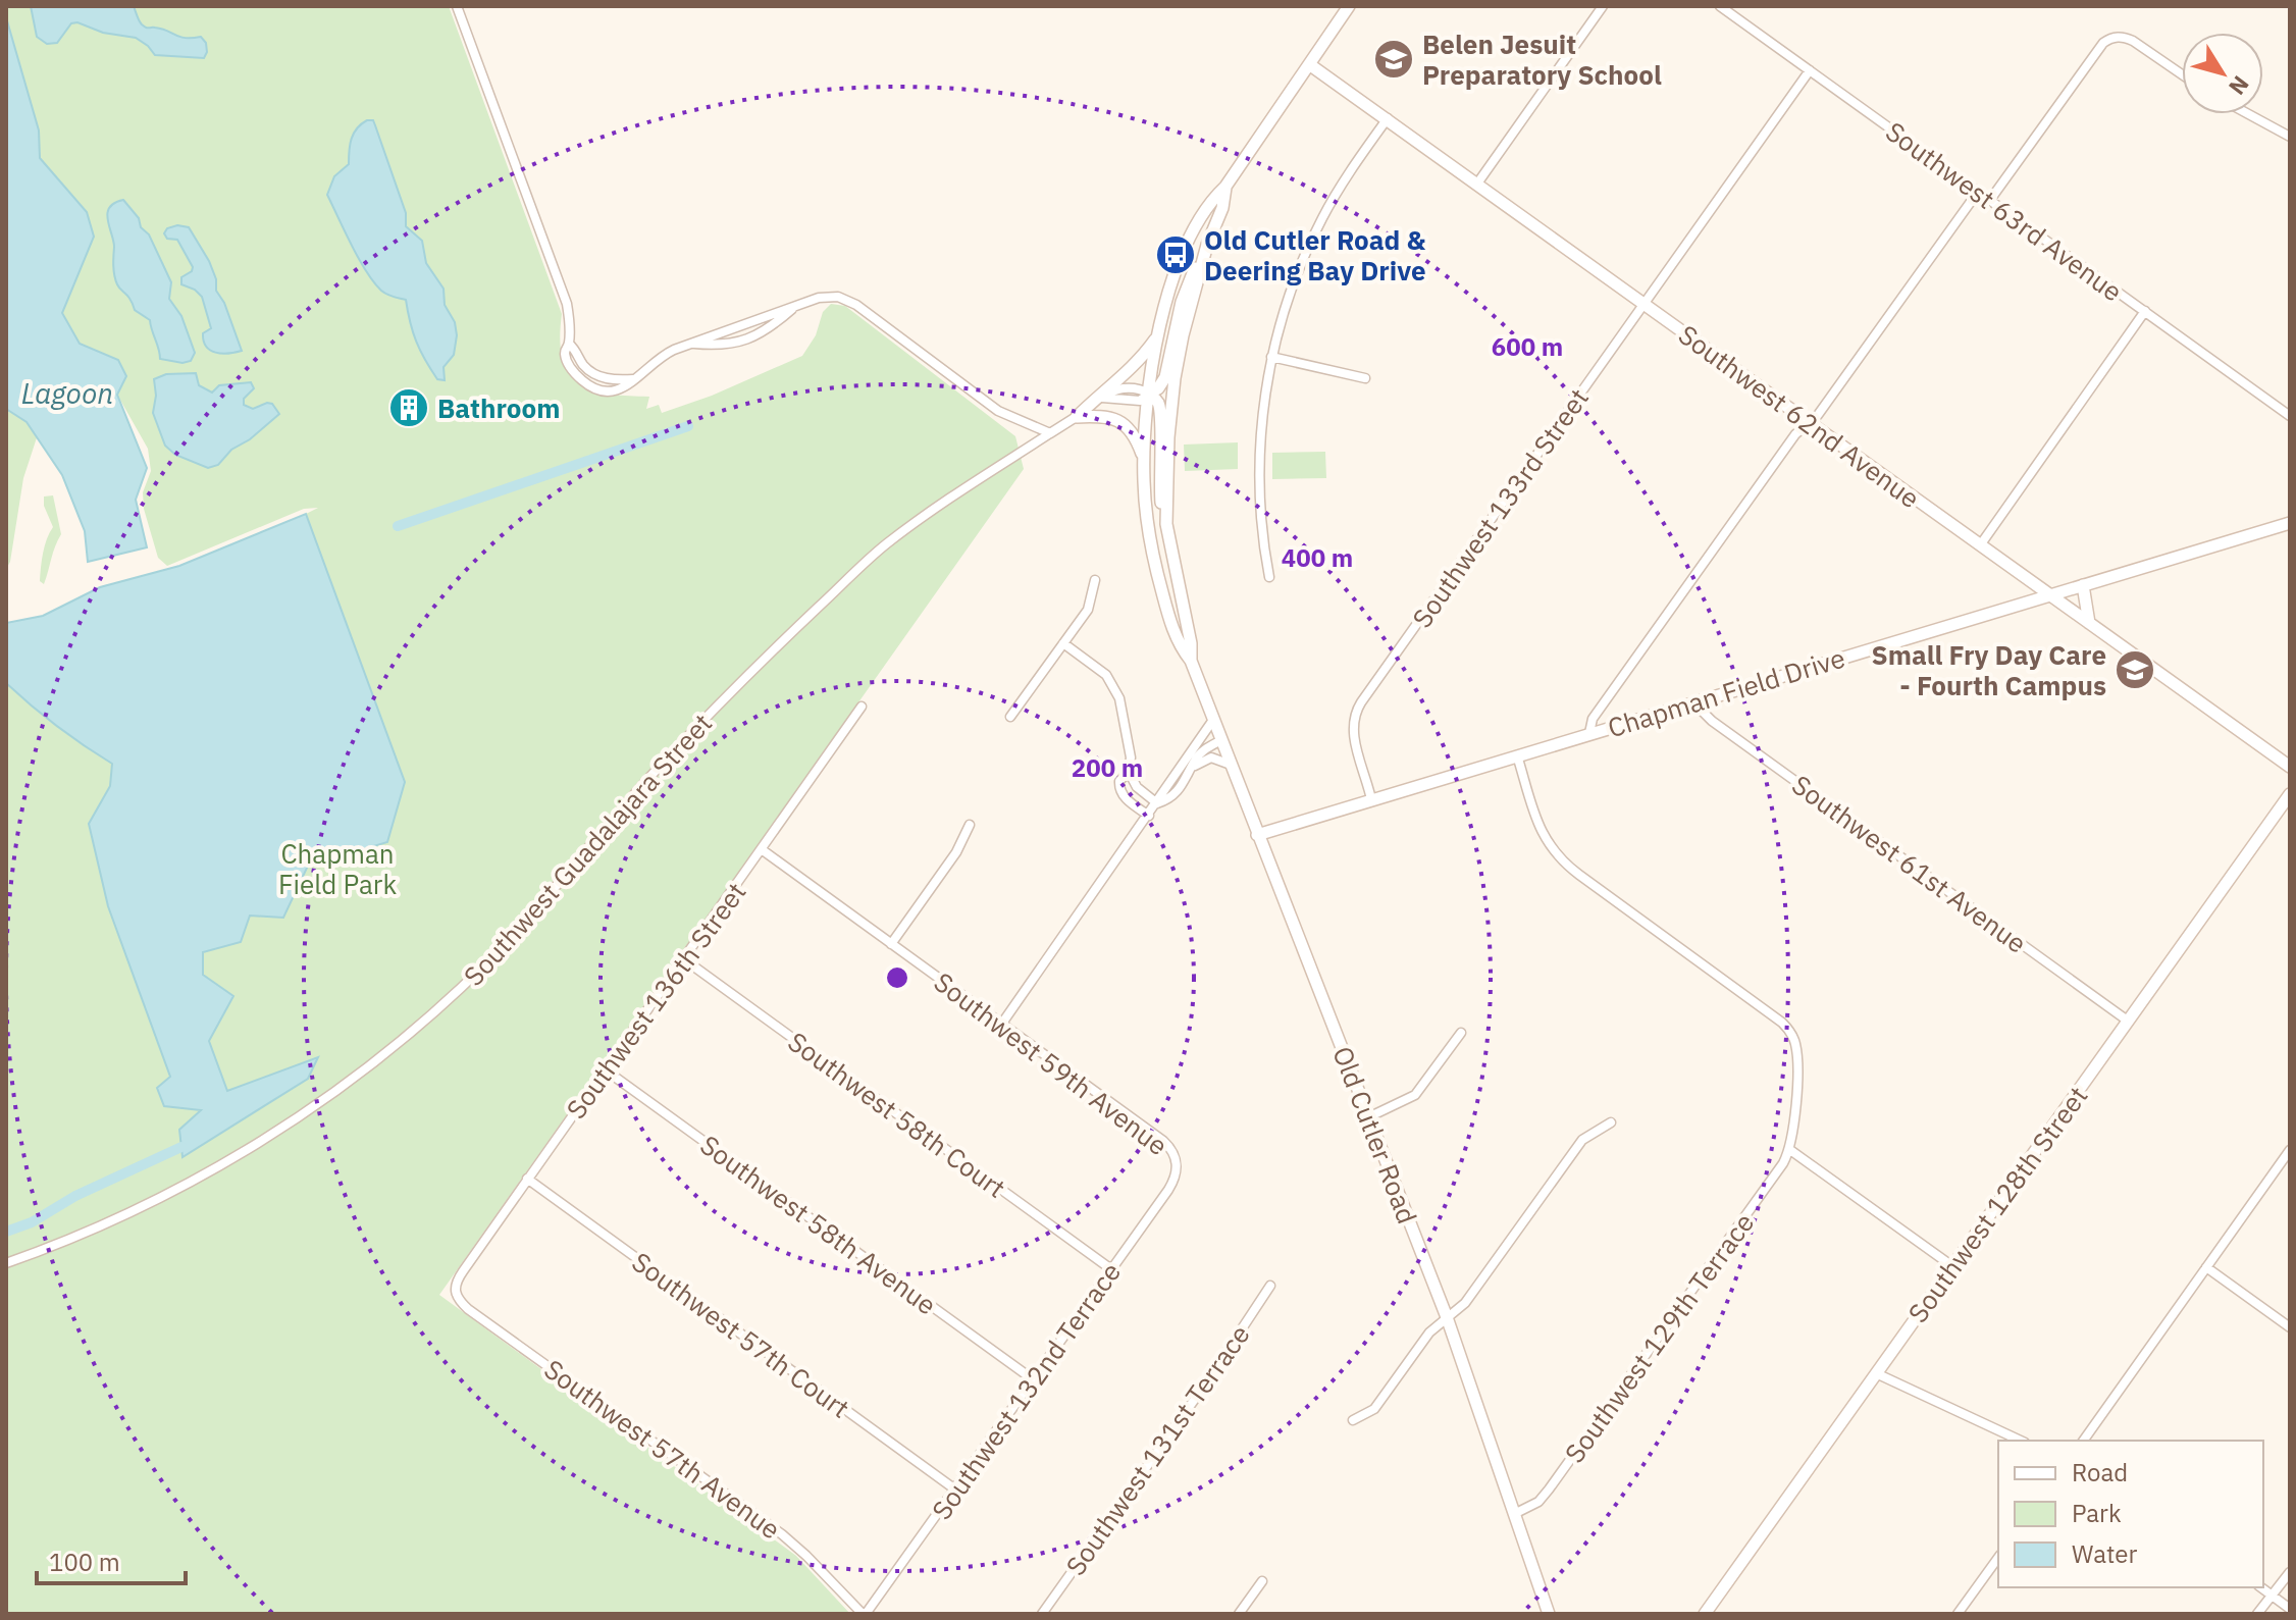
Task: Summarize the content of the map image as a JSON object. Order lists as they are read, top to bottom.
{
  "streets": {
    "street": [
      "Southwest 63rd Avenue",
      "Southwest 62nd Avenue",
      "Southwest 133rd Street",
      "Chapman Field Drive",
      "Southwest Guadalajara Street",
      "Southwest 61st Avenue",
      "Southwest 136th Street",
      "Southwest 59th Avenue",
      "Southwest 58th Court",
      "Old Cutler Road",
      "Southwest 128th Street",
      "Southwest 58th Avenue",
      "Southwest 57th Court",
      "Southwest 129th Terrace",
      "Southwest 132nd Terrace",
      "Southwest 57th Avenue",
      "Southwest 131st Terrace"
    ]
  },
  "crossings": [
    ["Southwest 63rd Avenue", "Southwest 133rd Street"],
    ["Southwest 62nd Avenue", "Southwest 133rd Street"],
    ["Southwest 62nd Avenue", "Chapman Field Drive"],
    ["Southwest 133rd Street", "Chapman Field Drive"],
    ["Chapman Field Drive", "Southwest 61st Avenue"],
    ["Chapman Field Drive", "Old Cutler Road"],
    ["Southwest Guadalajara Street", "Old Cutler Road"],
    ["Southwest 61st Avenue", "Southwest 128th Street"],
    ["Southwest 136th Street", "Southwest 59th Avenue"],
    ["Southwest 136th Street", "Southwest 58th Court"],
    ["Southwest 136th Street", "Southwest 58th Avenue"],
    ["Southwest 136th Street", "Southwest 57th Court"],
    ["Southwest 136th Street", "Southwest 57th Avenue"],
    ["Southwest 59th Avenue", "Southwest 132nd Terrace"],
    ["Southwest 58th Court", "Southwest 132nd Terrace"],
    ["Old Cutler Road", "Southwest 129th Terrace"],
    ["Southwest 58th Avenue", "Southwest 132nd Terrace"],
    ["Southwest 57th Court", "Southwest 132nd Terrace"],
    ["Southwest 132nd Terrace", "Southwest 57th Avenue"]
  ],
  "water": ["Lagoon"],
  "parks": ["Chapman Field Park"],
  "places": {
    "school or university": ["Belen Jesuit Preparatory School", "Small Fry Day Care - Fourth Campus"],
    "bus stop": ["Old Cutler Road & Deering Bay Drive"],
    "building": ["Bathroom"]
  },
  "legend": ["Road", "Park", "Water"],
  "scale_bar": "100 m",
  "north": "bottom right",
  "rings": ["600 m", "400 m", "200 m"]
}
